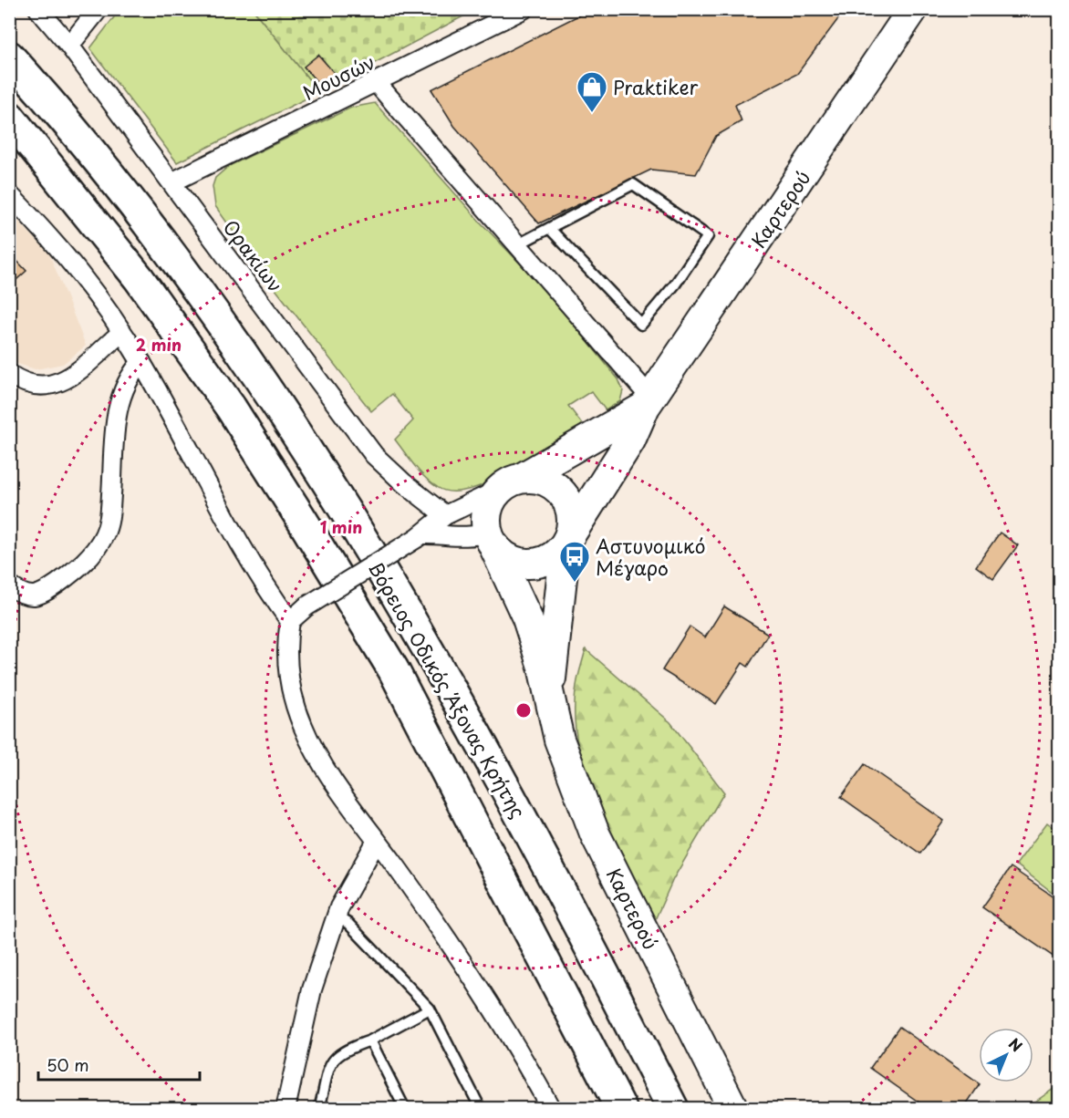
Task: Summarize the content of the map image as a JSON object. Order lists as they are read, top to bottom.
{
  "streets": {
    "highway": ["Βόρειος Οδικός Άξονας Κρήτης"],
    "main road": ["Καρτερού"],
    "street": ["Μουσών", "Ορακίων"]
  },
  "crossings": [
    ["Μουσών", "Ορακίων"]
  ],
  "places": {
    "shop": ["Praktiker"],
    "bus stop": ["Αστυνομικό Μέγαρο"]
  },
  "scale_bar": "50 m",
  "north": "top right",
  "rings": ["2 min", "1 min"]
}
